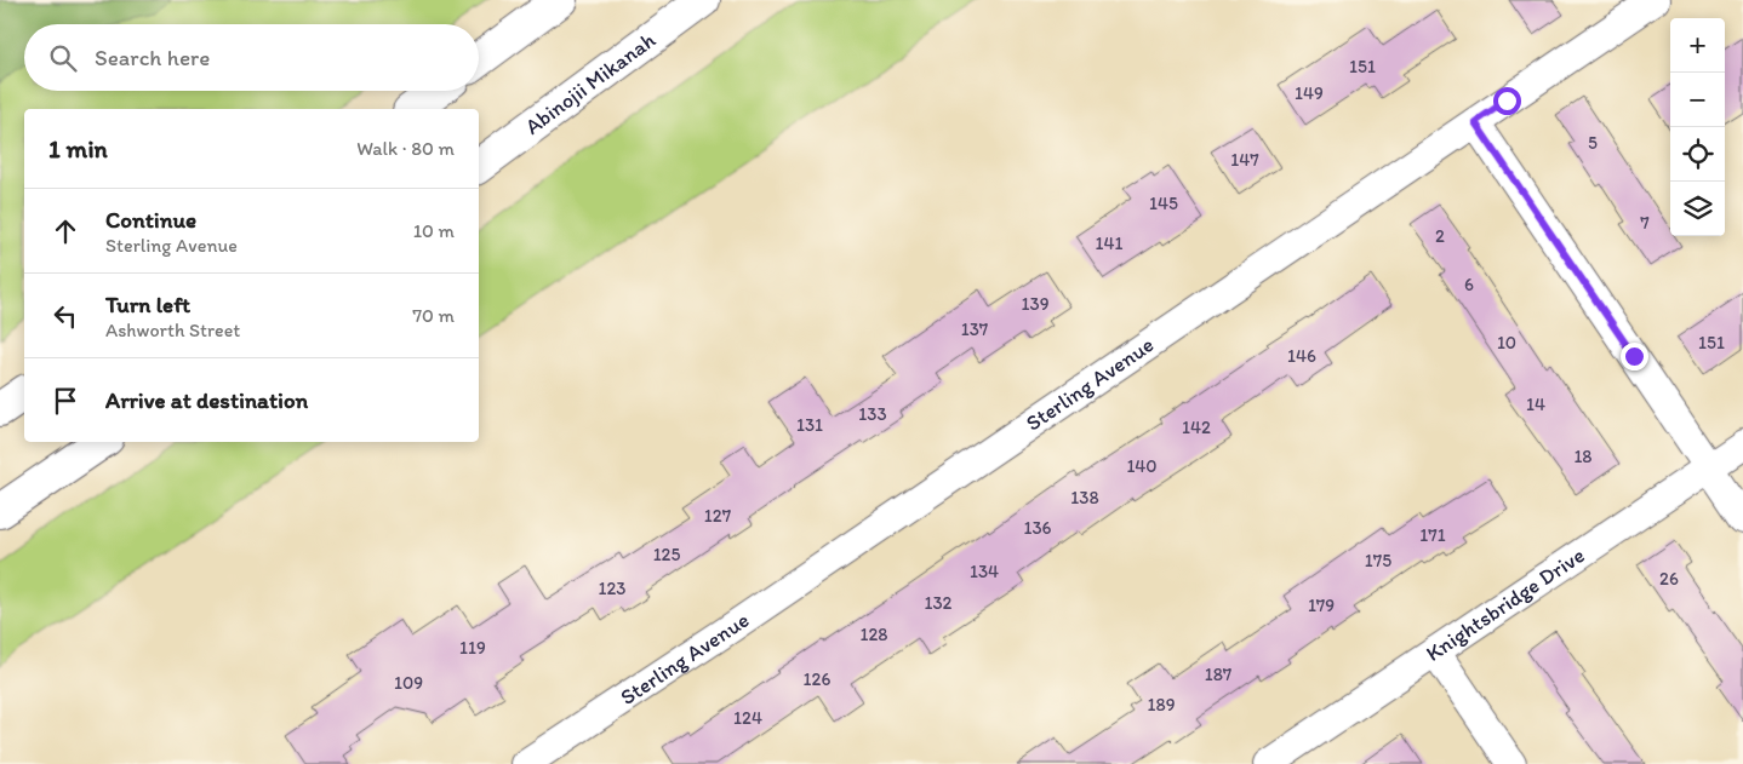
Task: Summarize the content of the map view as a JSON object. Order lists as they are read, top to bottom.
{
  "streets": {
    "main road": ["Abinojii Mikanah"],
    "street": ["Sterling Avenue", "Knightsbridge Drive"]
  },
  "house_numbers": [
    "151",
    "149",
    "5",
    "147",
    "145",
    "7",
    "2",
    "141",
    "6",
    "139",
    "137",
    "10",
    "151",
    "146",
    "14",
    "133",
    "131",
    "142",
    "18",
    "140",
    "138",
    "127",
    "136",
    "171",
    "125",
    "175",
    "134",
    "26",
    "123",
    "132",
    "179",
    "128",
    "119",
    "187",
    "126",
    "109",
    "189",
    "124"
  ],
  "page": {
    "map_buttons": ["+", "−"],
    "search": "Search here",
    "heading": ["1 min", "Walk · 80 m"],
    "list": [
      ["Continue", "Sterling Avenue", "10 m"],
      ["Turn left", "Ashworth Street", "70 m"],
      "Arrive at destination"
    ]
  }
}
